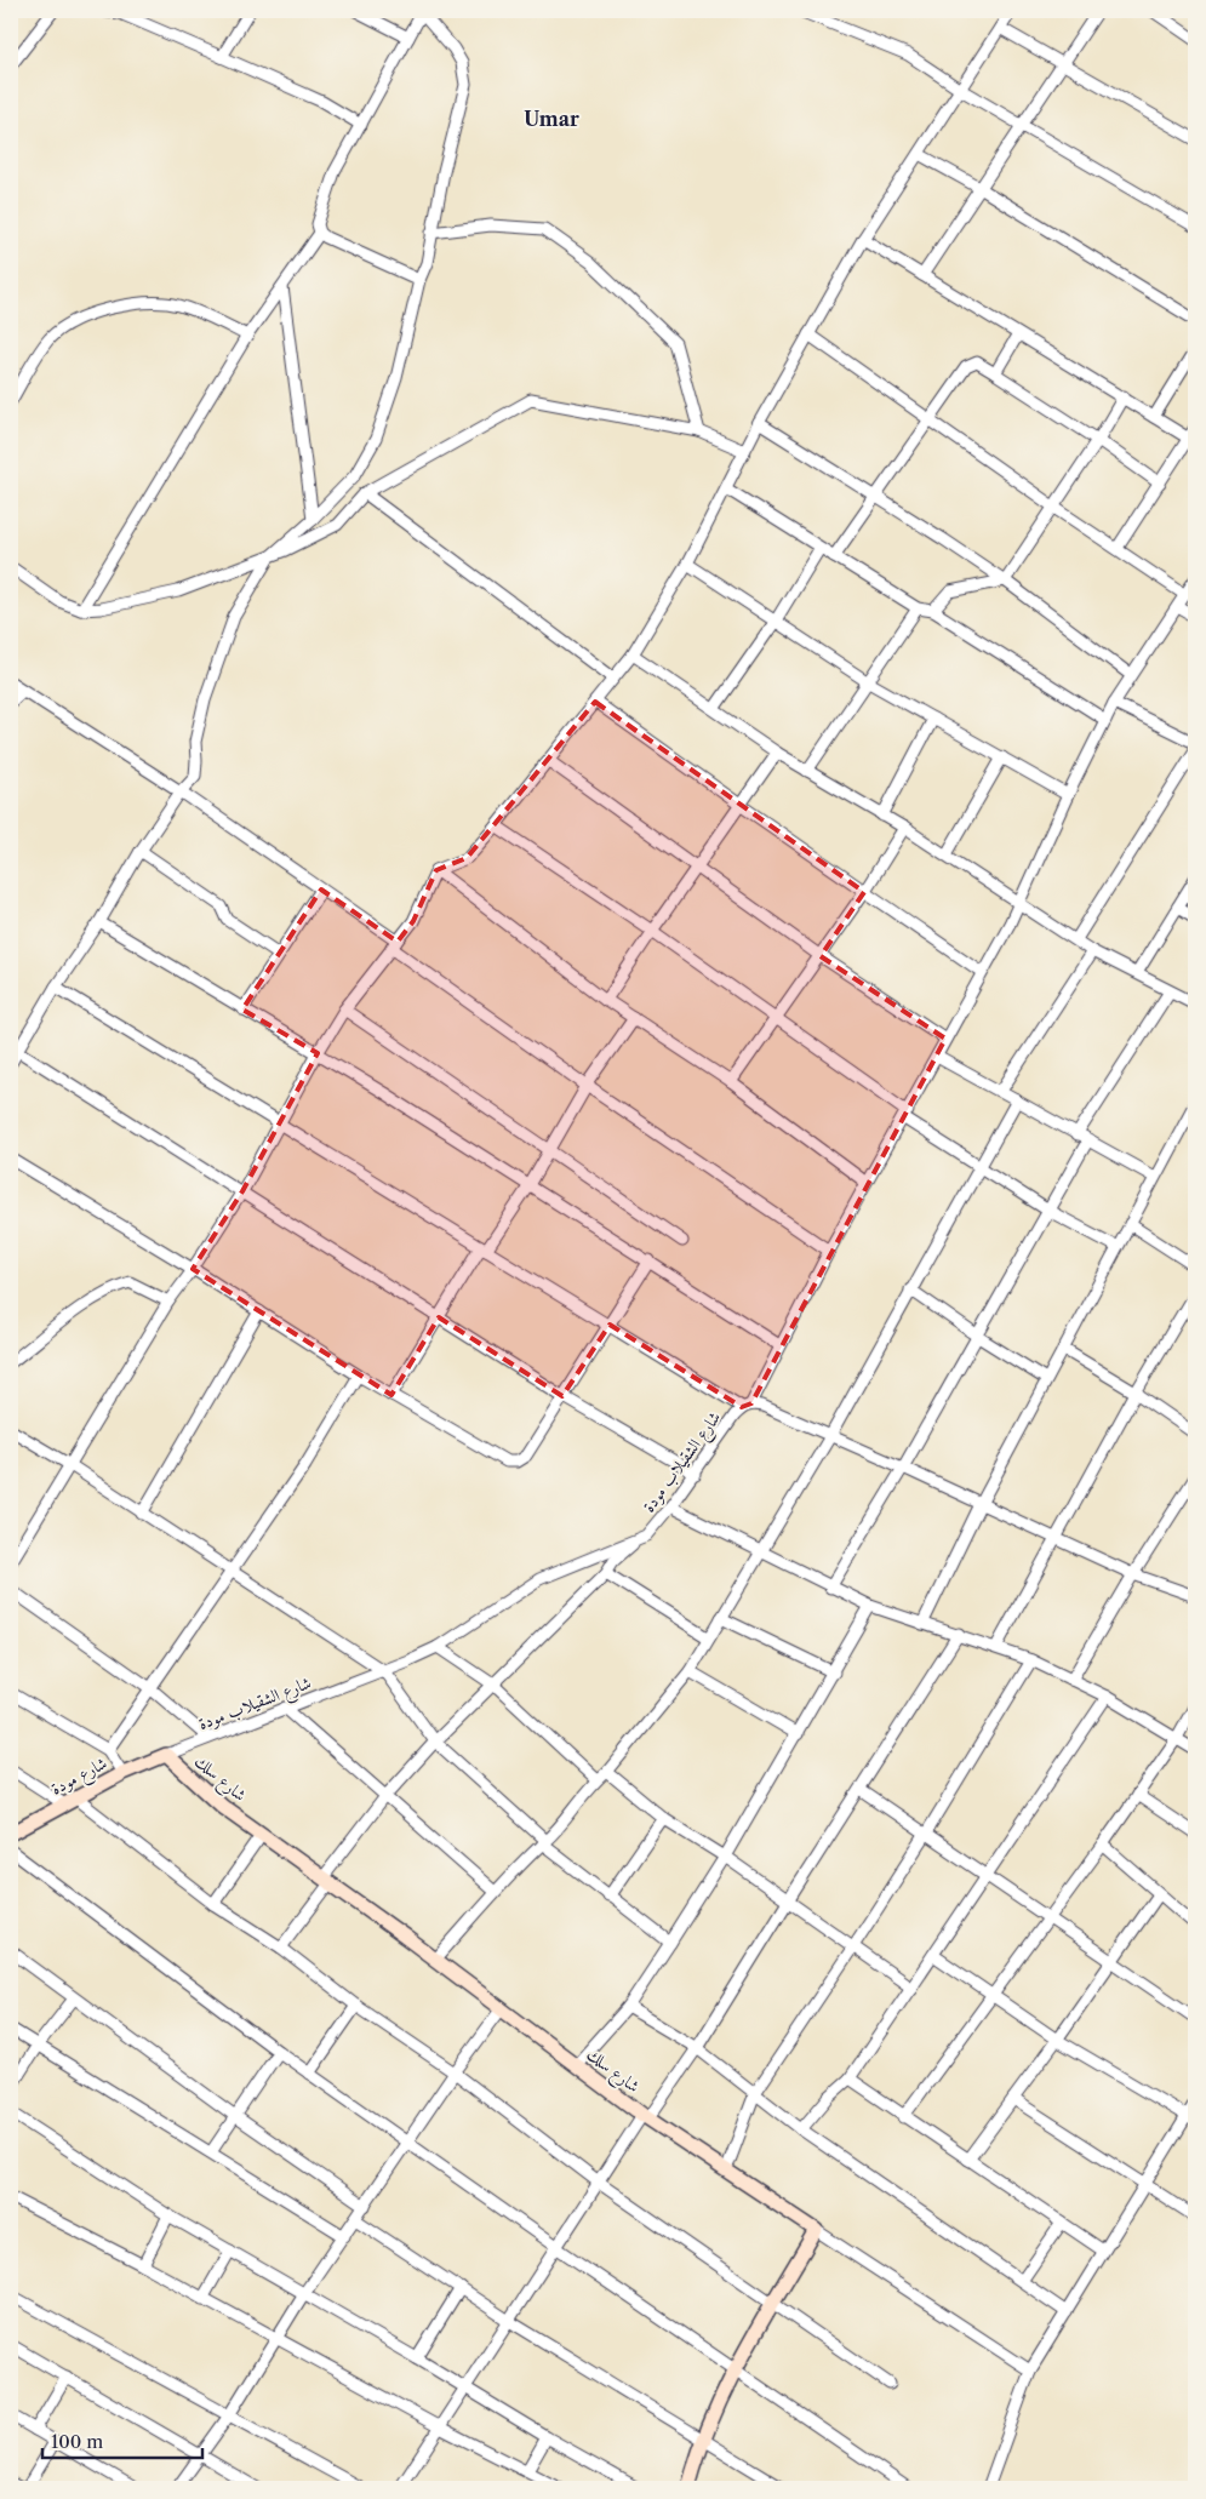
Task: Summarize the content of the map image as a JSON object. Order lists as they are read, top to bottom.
{
  "streets": {
    "street": ["شارع الشقيلاب مودة", "شارع مودة", "شارع سلك"]
  },
  "crossings": [
    ["شارع الشقيلاب مودة", "شارع مودة"],
    ["شارع الشقيلاب مودة", "شارع سلك"],
    ["شارع مودة", "شارع سلك"]
  ],
  "districts": ["Umar"],
  "scale_bar": "100 m"
}
